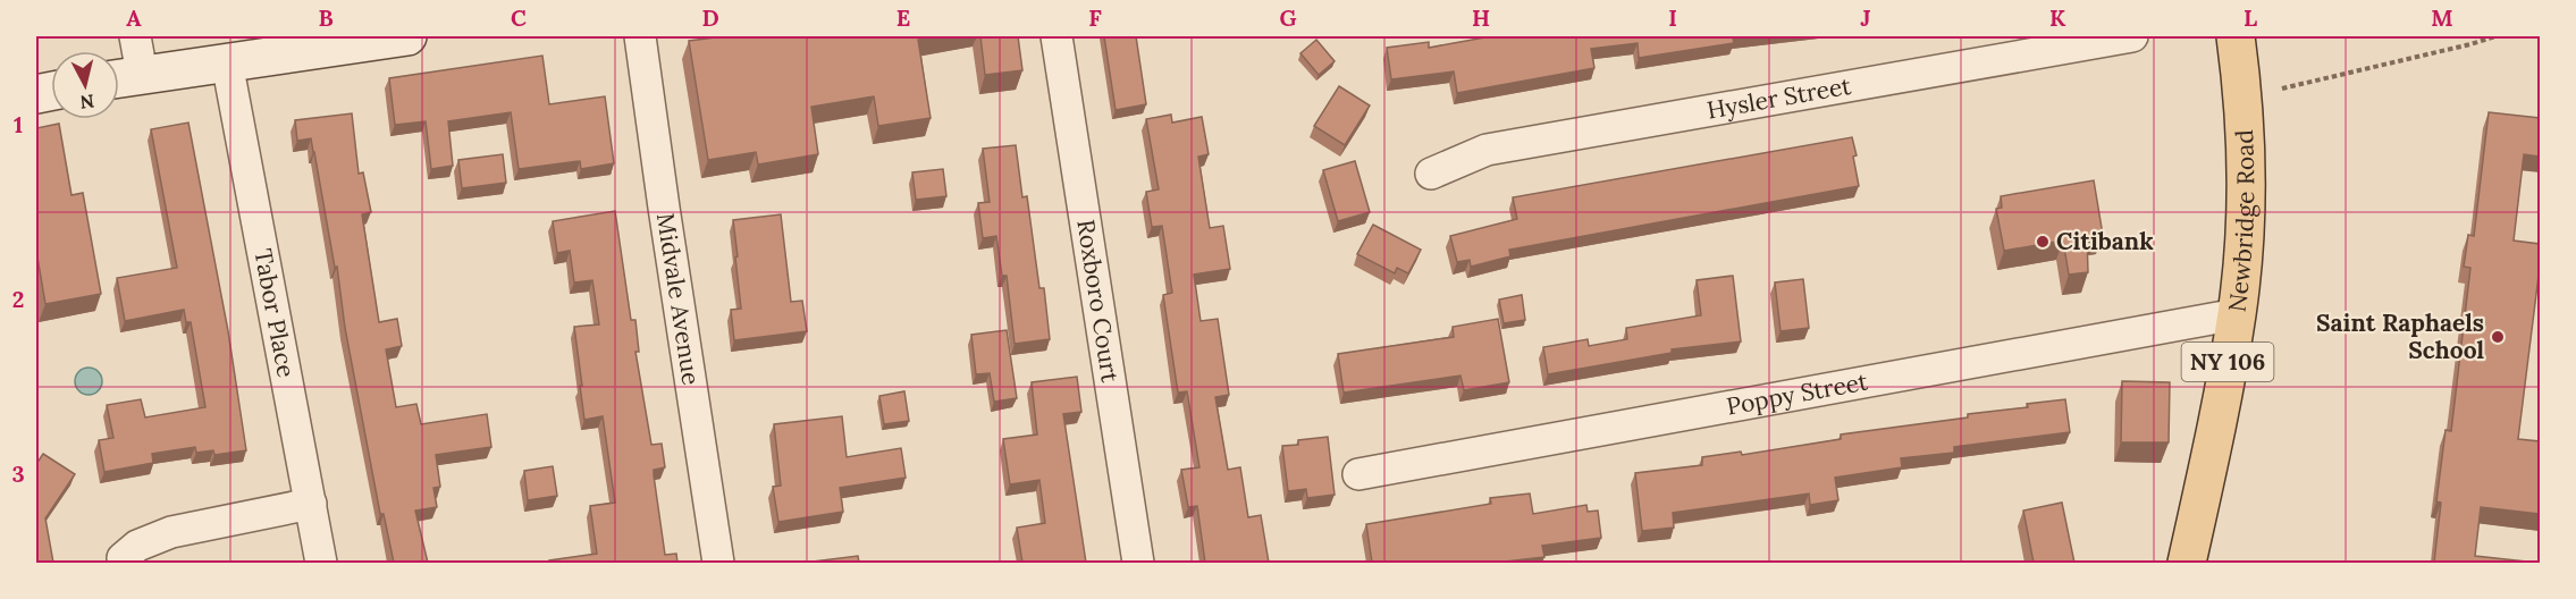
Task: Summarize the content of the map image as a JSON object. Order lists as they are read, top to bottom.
{
  "streets": {
    "main road": ["Newbridge Road", "NY 106"],
    "street": [
      "Hysler Street",
      "Midvale Avenue",
      "Roxboro Court",
      "Tabor Place",
      "Poppy Street"
    ]
  },
  "crossings": [
    ["Newbridge Road", "Poppy Street"]
  ],
  "places": ["Citibank", "Saint Raphaels School"],
  "north": "bottom",
  "grid": {
    "columns": [
      "A",
      "B",
      "C",
      "D",
      "E",
      "F",
      "G",
      "H",
      "I",
      "J",
      "K",
      "L",
      "M"
    ],
    "rows": ["1", "2", "3"]
  }
}
